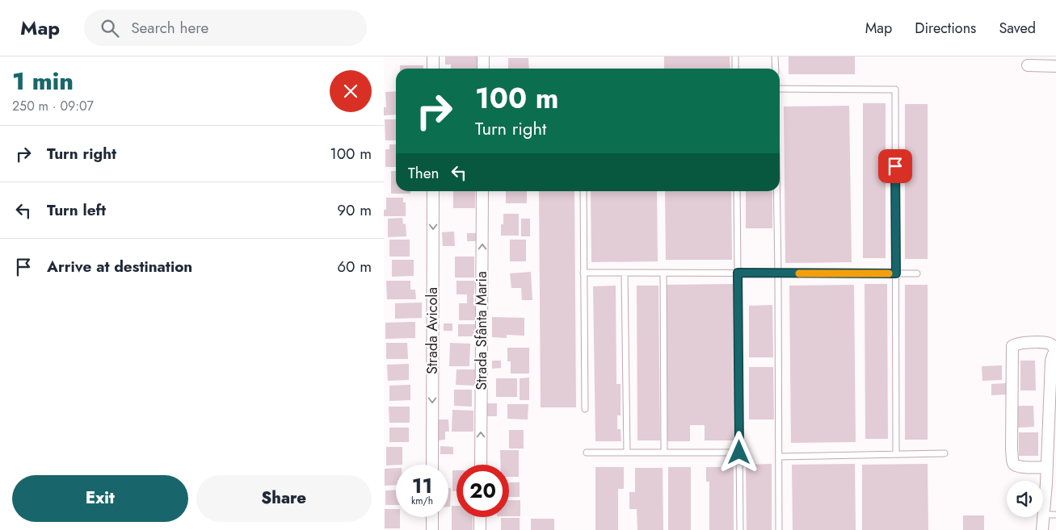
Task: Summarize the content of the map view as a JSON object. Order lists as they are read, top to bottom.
{
  "streets": {
    "street": ["Strada Avicola", "Strada Sfânta Maria"]
  },
  "one_way": ["Strada Avicola", "Strada Sfânta Maria"],
  "page": {
    "header": "Map",
    "search": "Search here",
    "nav": ["Map", "Directions", "Saved"],
    "heading": ["1 min", "250 m · 09:07"],
    "turn": ["100 m", "Turn right"],
    "list": [
      {
        "name": "Turn right",
        "value": "100 m"
      },
      {
        "name": "Turn left",
        "value": "90 m"
      },
      {
        "name": "Arrive at destination",
        "value": "60 m"
      }
    ],
    "then": "Then",
    "speed": "11 km/h",
    "limit": "20",
    "buttons": ["Exit", "Share"]
  }
}
